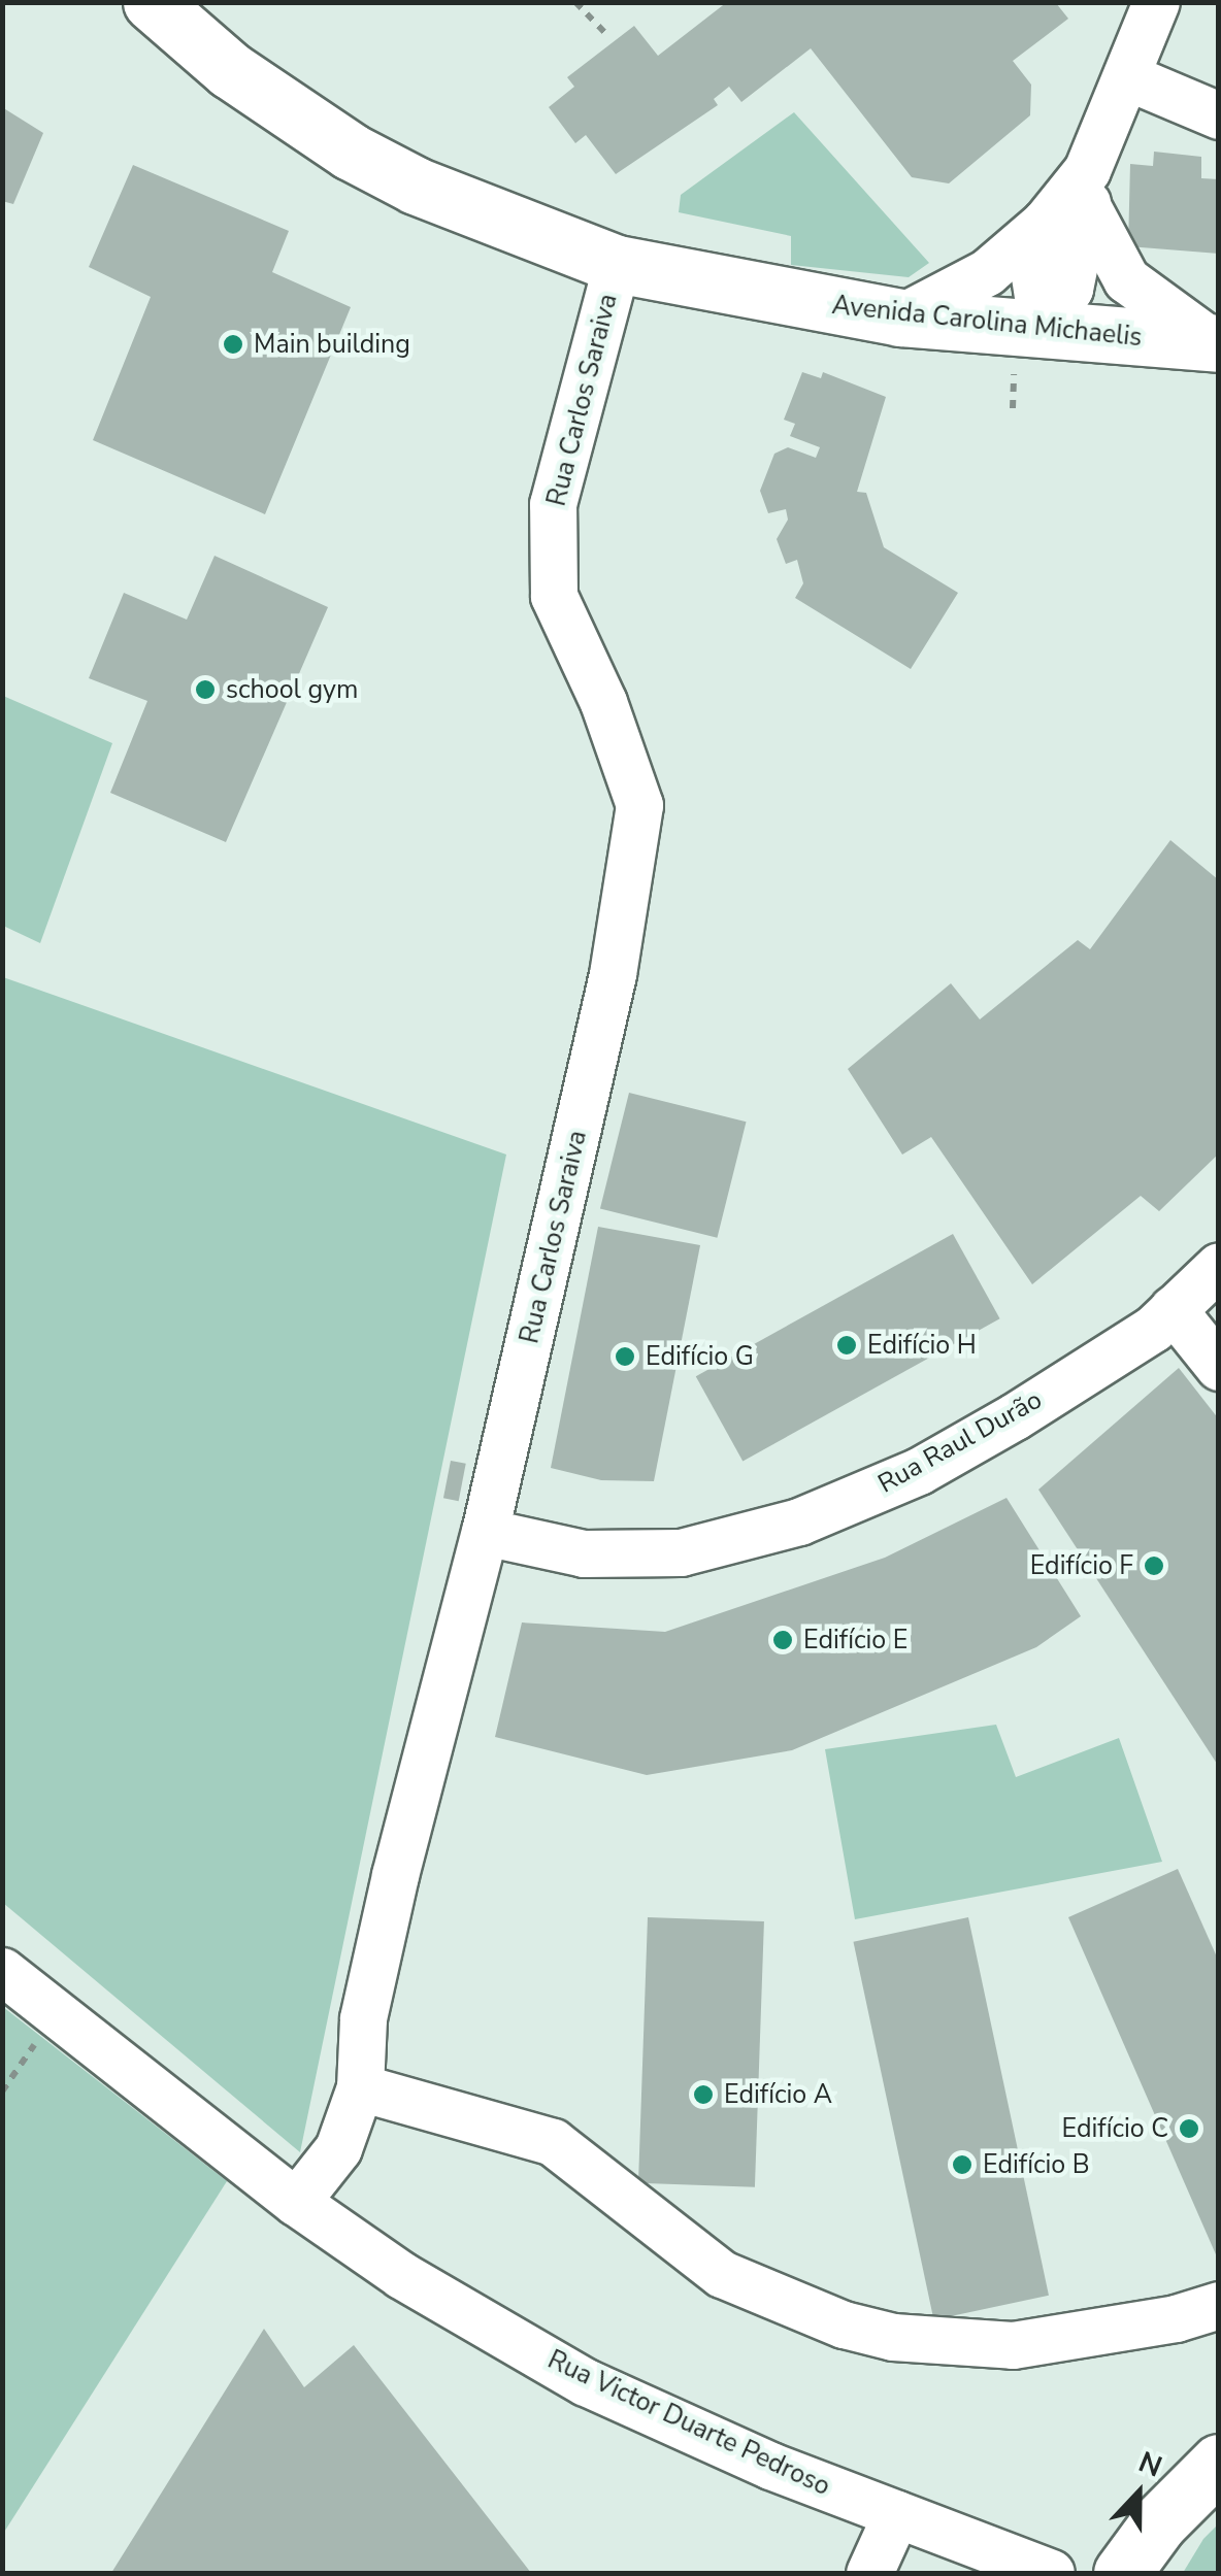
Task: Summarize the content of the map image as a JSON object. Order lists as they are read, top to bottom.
{
  "streets": {
    "street": [
      "Avenida Carolina Michaelis",
      "Rua Carlos Saraiva",
      "Rua Raul Durão",
      "Rua Victor Duarte Pedroso"
    ]
  },
  "crossings": [
    ["Avenida Carolina Michaelis", "Rua Carlos Saraiva"],
    ["Rua Carlos Saraiva", "Rua Raul Durão"],
    ["Rua Carlos Saraiva", "Rua Victor Duarte Pedroso"]
  ],
  "places": [
    "Main building",
    "school gym",
    "Edifício H",
    "Edifício G",
    "Edifício F",
    "Edifício E",
    "Edifício A",
    "Edifício C",
    "Edifício B"
  ],
  "north": "top"
}
